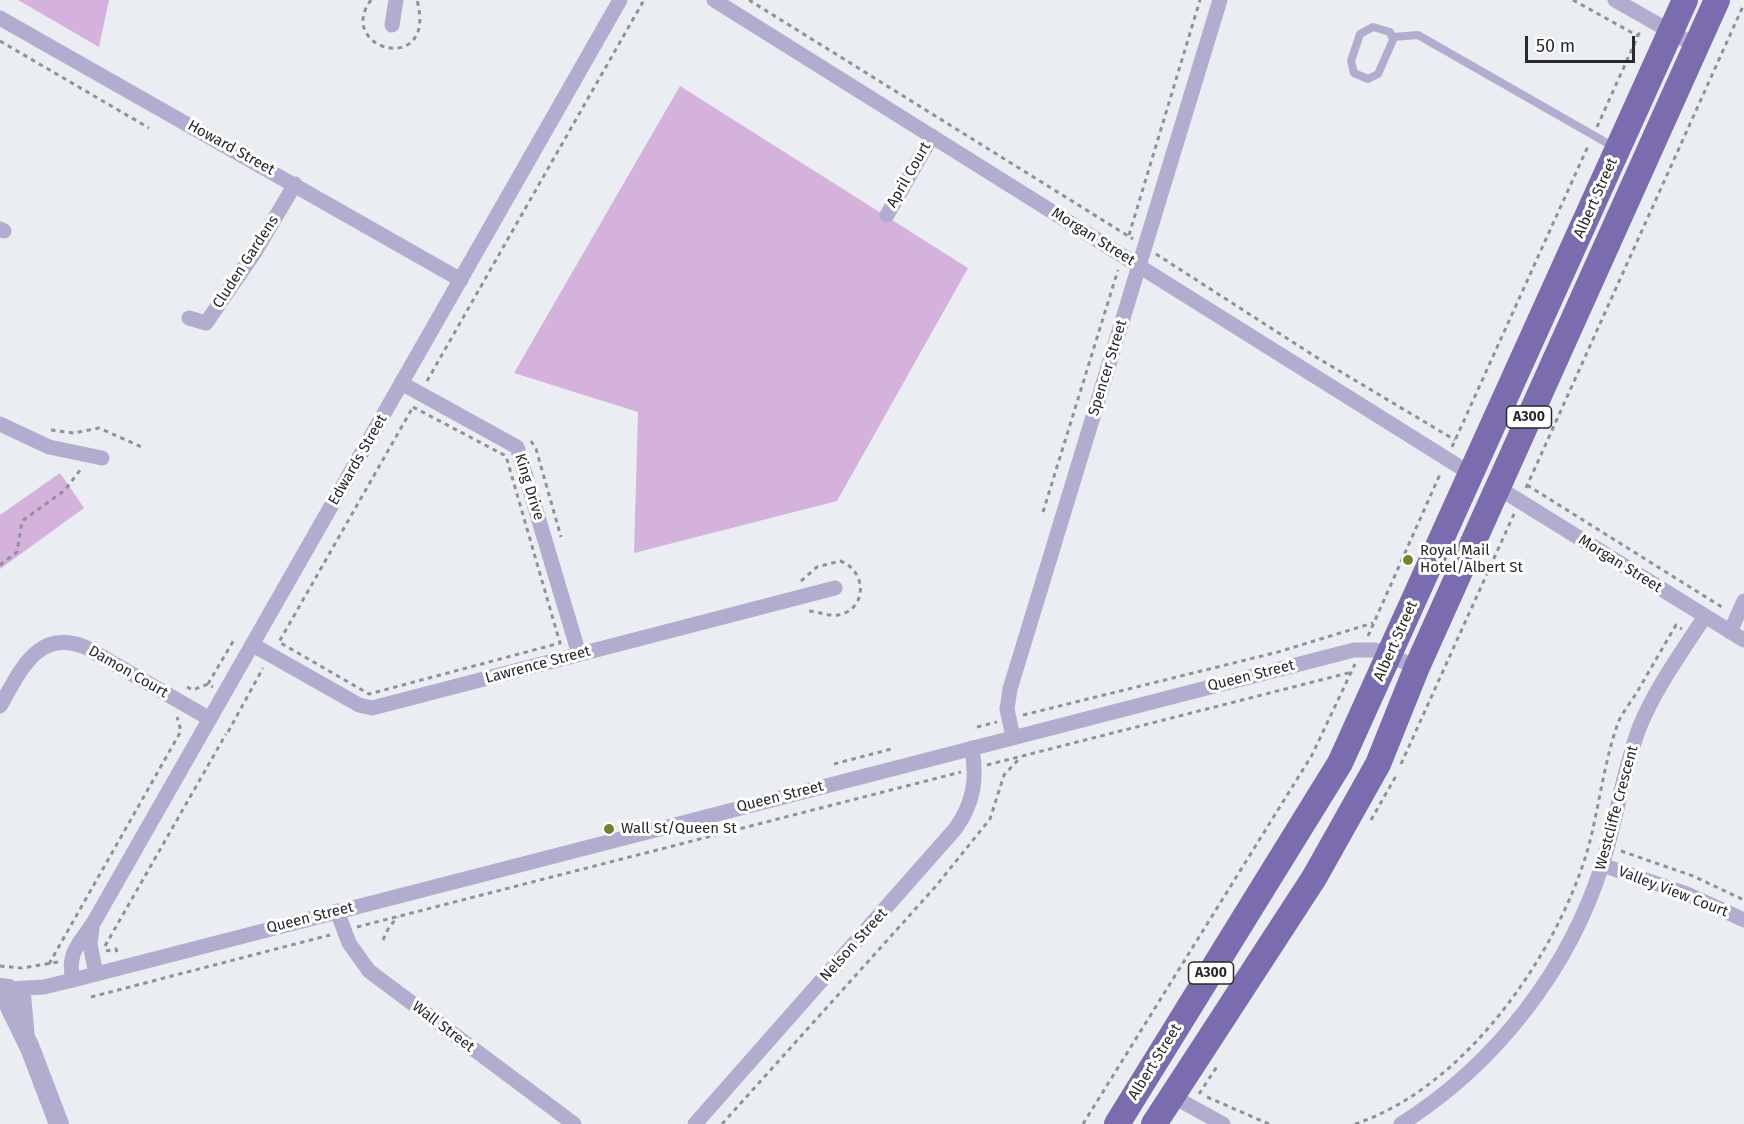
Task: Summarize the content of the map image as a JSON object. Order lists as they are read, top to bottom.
{
  "streets": {
    "highway": ["Albert Street", "A300"],
    "street": [
      "Howard Street",
      "April Court",
      "Morgan Street",
      "Cluden Gardens",
      "Spencer Street",
      "Edwards Street",
      "King Drive",
      "Lawrence Street",
      "Damon Court",
      "Queen Street",
      "Westcliffe Crescent",
      "Valley View Court",
      "Nelson Street",
      "Wall Street"
    ]
  },
  "crossings": [
    ["Howard Street", "Cluden Gardens"],
    ["Howard Street", "Edwards Street"],
    ["April Court", "Morgan Street"],
    ["Albert Street", "Morgan Street"],
    ["Albert Street", "Queen Street"],
    ["Morgan Street", "Spencer Street"],
    ["Morgan Street", "Westcliffe Crescent"],
    ["Spencer Street", "Queen Street"],
    ["Edwards Street", "King Drive"],
    ["Edwards Street", "Lawrence Street"],
    ["Edwards Street", "Damon Court"],
    ["Edwards Street", "Queen Street"],
    ["King Drive", "Lawrence Street"],
    ["Queen Street", "Nelson Street"],
    ["Queen Street", "Wall Street"],
    ["Westcliffe Crescent", "Valley View Court"]
  ],
  "places": ["Royal Mail Hotel/Albert St", "Wall St/Queen St"],
  "scale_bar": "50 m"
}
